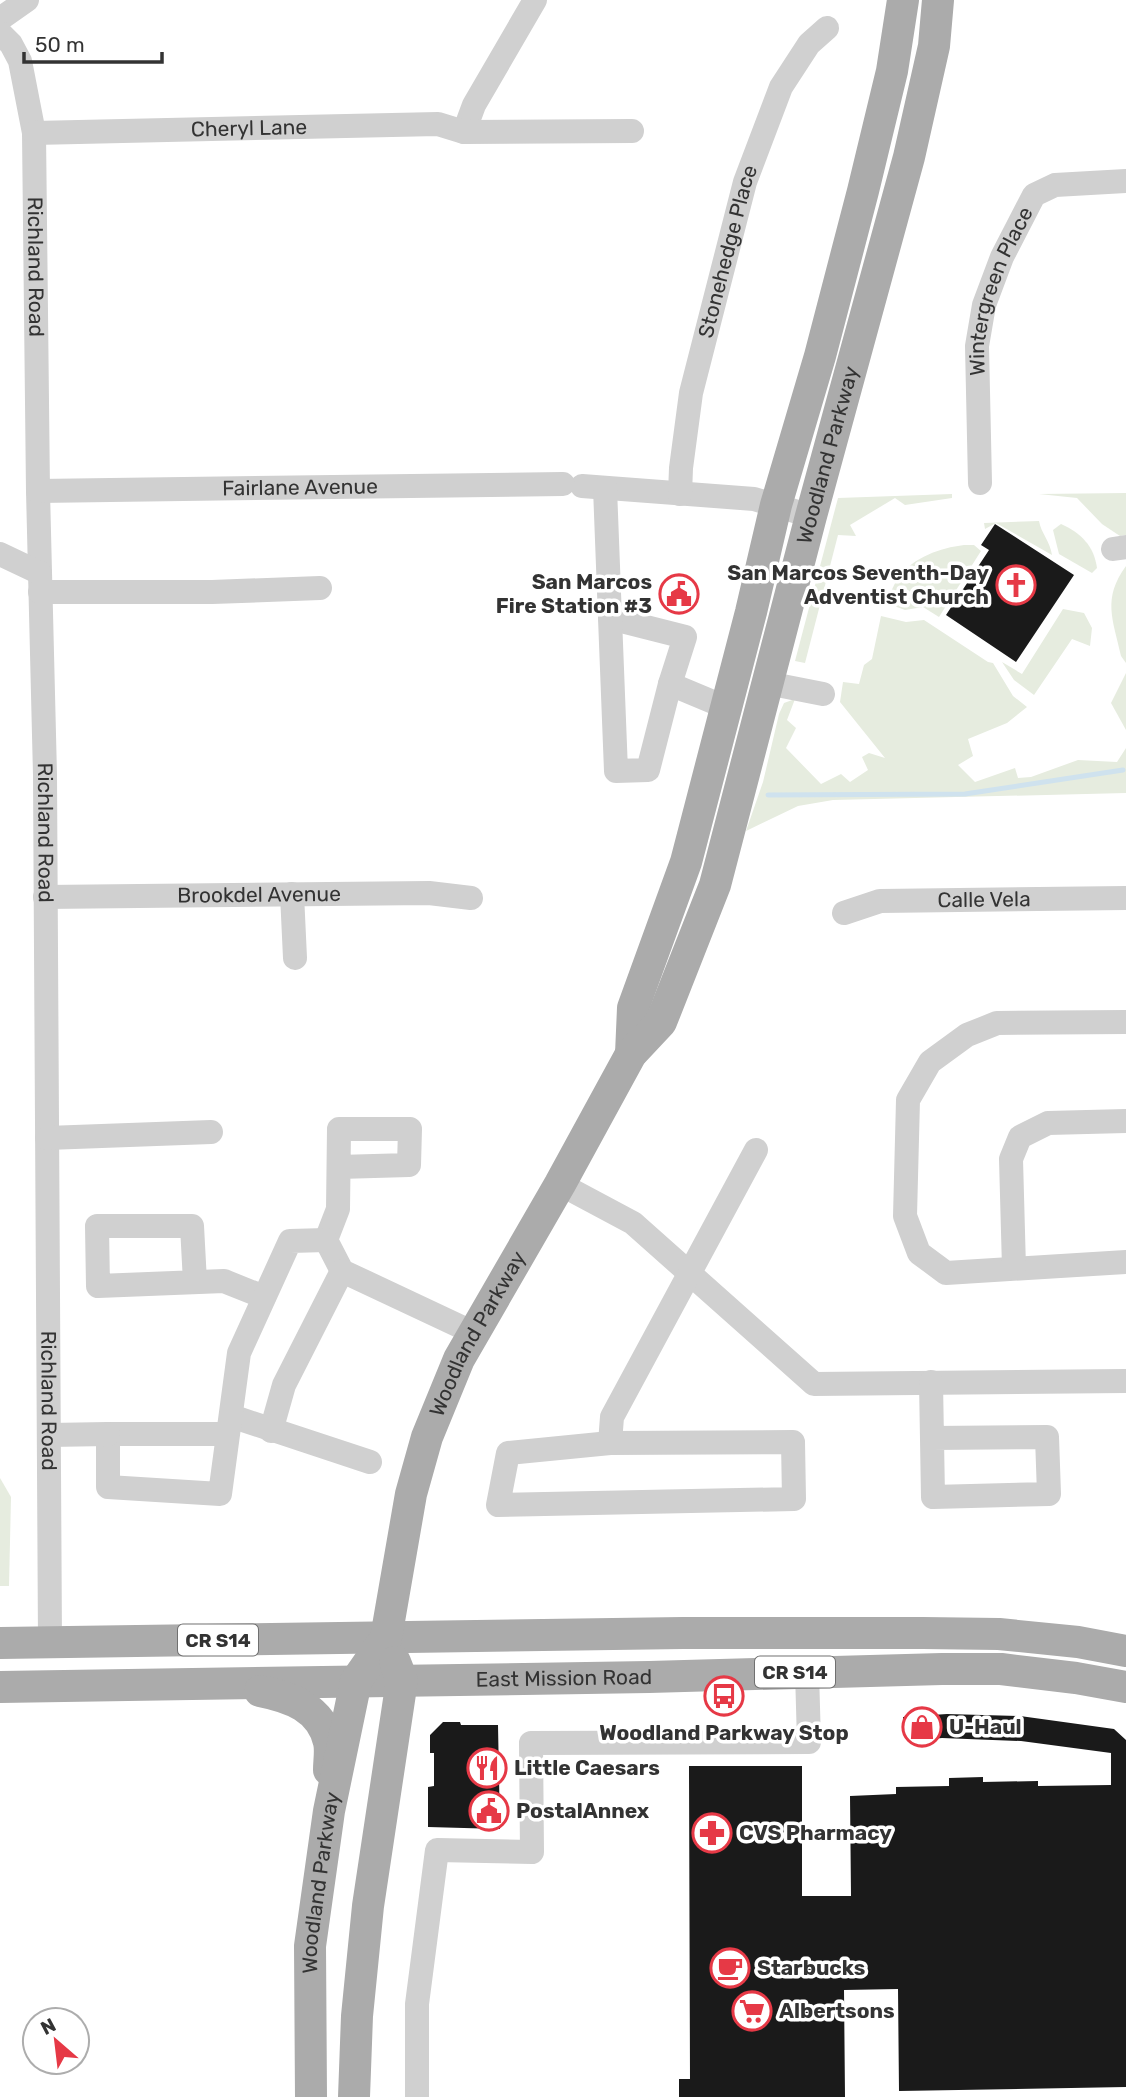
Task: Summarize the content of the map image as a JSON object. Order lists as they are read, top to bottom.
{
  "streets": {
    "main road": ["Woodland Parkway", "CR S14", "East Mission Road"],
    "street": [
      "Cheryl Lane",
      "Stonehedge Place",
      "Richland Road",
      "Wintergreen Place",
      "Fairlane Avenue",
      "Brookdel Avenue",
      "Calle Vela"
    ]
  },
  "crossings": [
    ["Cheryl Lane", "Richland Road"],
    ["Stonehedge Place", "Fairlane Avenue"],
    ["Richland Road", "Fairlane Avenue"],
    ["Richland Road", "Brookdel Avenue"],
    ["Richland Road", "East Mission Road"],
    ["Woodland Parkway", "Fairlane Avenue"],
    ["Woodland Parkway", "East Mission Road"]
  ],
  "places": {
    "church": ["San Marcos Seventh-Day Adventist Church"],
    "public building": ["San Marcos Fire Station #3", "PostalAnnex"],
    "bus stop": ["Woodland Parkway Stop"],
    "shop": ["U-Haul"],
    "restaurant": ["Little Caesars"],
    "pharmacy": ["CVS Pharmacy"],
    "cafe": ["Starbucks"],
    "supermarket": ["Albertsons"]
  },
  "scale_bar": "50 m",
  "north": "top left"
}
